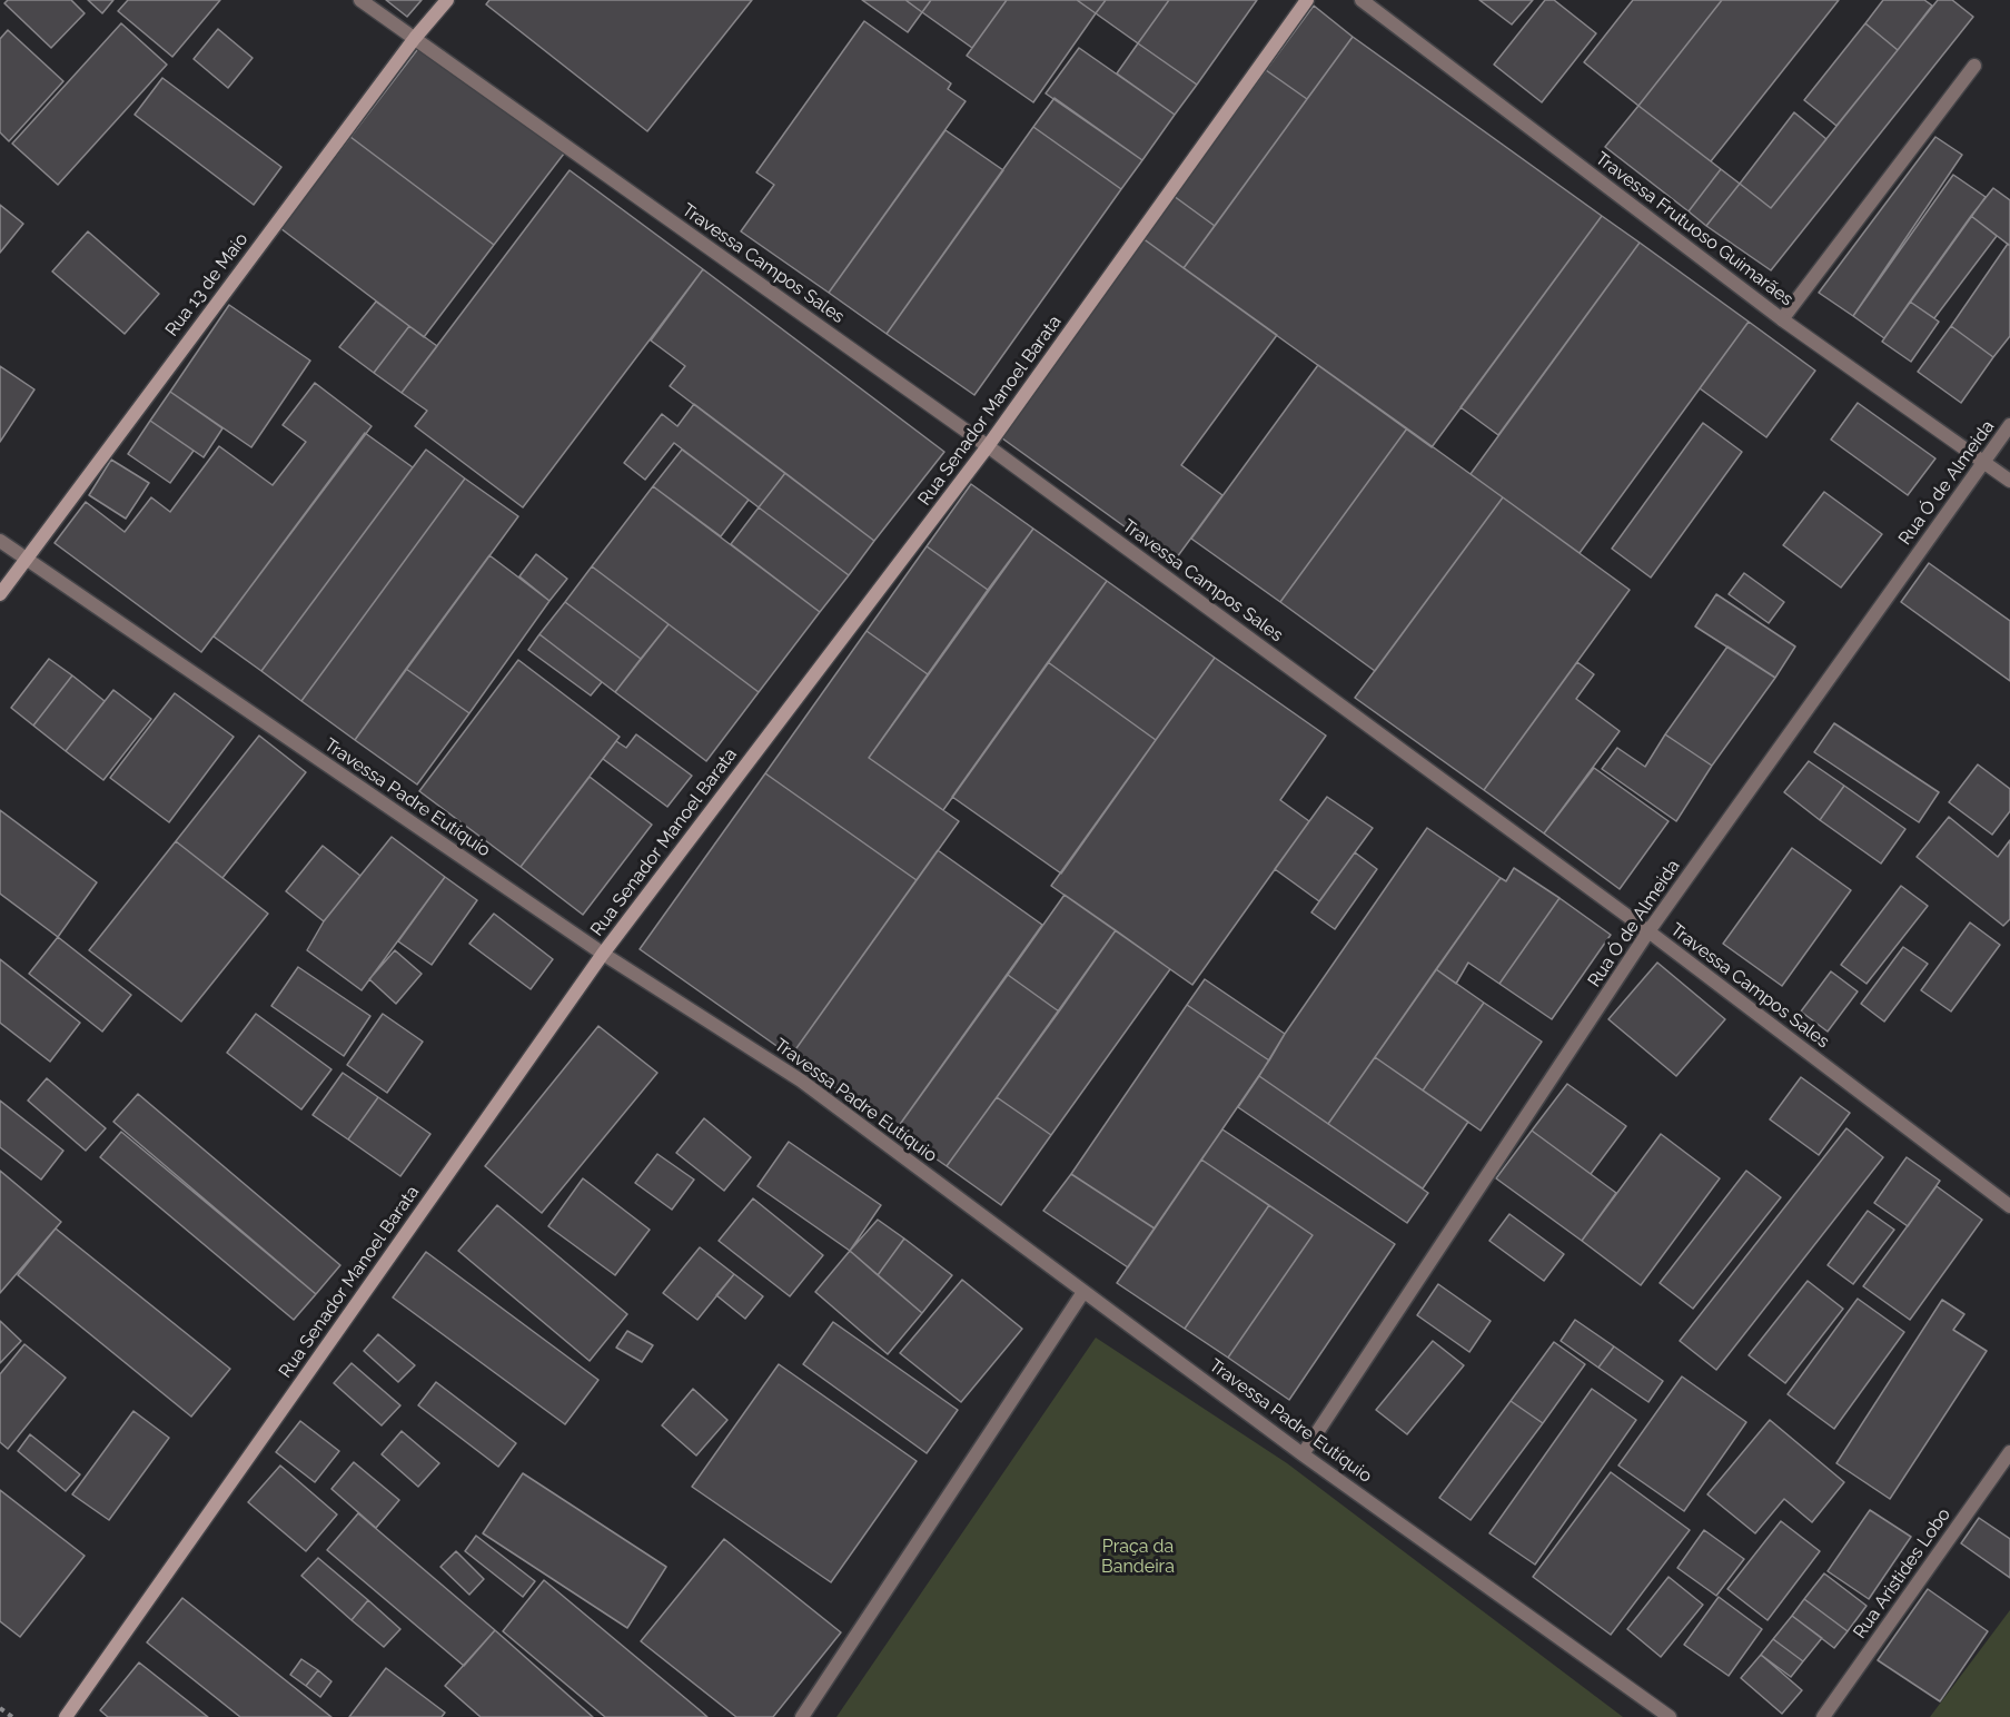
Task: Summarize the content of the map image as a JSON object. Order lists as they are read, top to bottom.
{
  "streets": {
    "street": [
      "Travessa Frutuoso Guimarães",
      "Travessa Campos Sales",
      "Rua 13 de Maio",
      "Rua Senador Manoel Barata",
      "Rua Ó de Almeida",
      "Travessa Padre Eutíquio",
      "Rua Aristides Lobo"
    ]
  },
  "crossings": [
    ["Travessa Frutuoso Guimarães", "Rua Ó de Almeida"],
    ["Travessa Campos Sales", "Rua 13 de Maio"],
    ["Travessa Campos Sales", "Rua Senador Manoel Barata"],
    ["Travessa Campos Sales", "Rua Ó de Almeida"],
    ["Rua 13 de Maio", "Travessa Padre Eutíquio"],
    ["Rua Senador Manoel Barata", "Travessa Padre Eutíquio"],
    ["Rua Ó de Almeida", "Travessa Padre Eutíquio"]
  ],
  "parks": ["Praça da Bandeira"]
}
